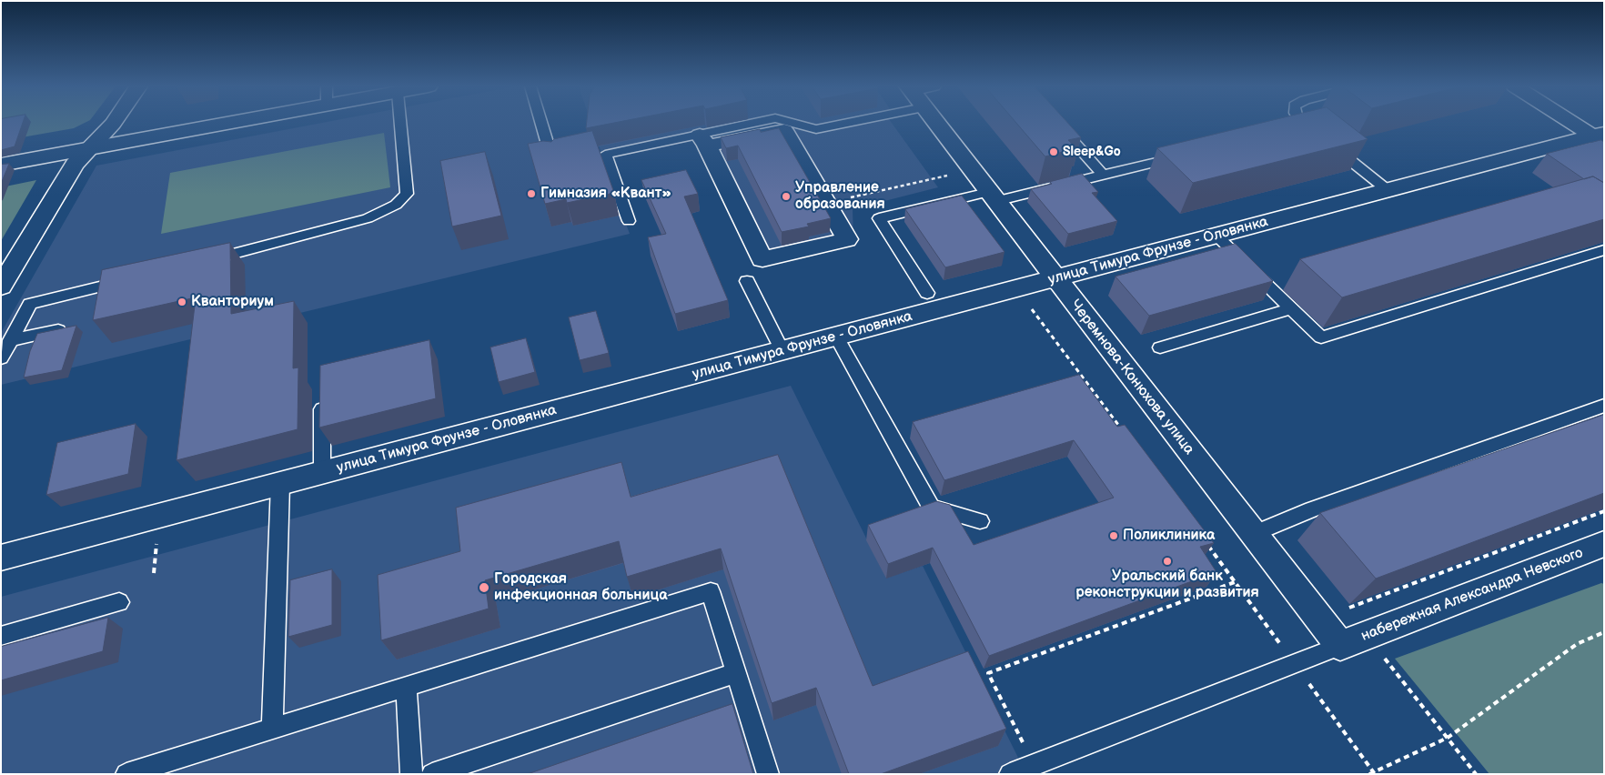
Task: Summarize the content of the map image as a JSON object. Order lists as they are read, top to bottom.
{
  "streets": {
    "street": ["улица Тимура Фрунзе - Оловянка", "Черемнова-Конюхова улица", "набережная Александра Невского"]
  },
  "crossings": [
    ["улица Тимура Фрунзе - Оловянка", "Черемнова-Конюхова улица"],
    ["Черемнова-Конюхова улица", "набережная Александра Невского"]
  ],
  "places": [
    "Sleep&Go",
    "Гимназия «Квант»",
    "Управление образования",
    "Кванториум",
    "Поликлиника",
    "Уральский банк реконструкции и развития",
    "Городская инфекционная больница"
  ]
}
